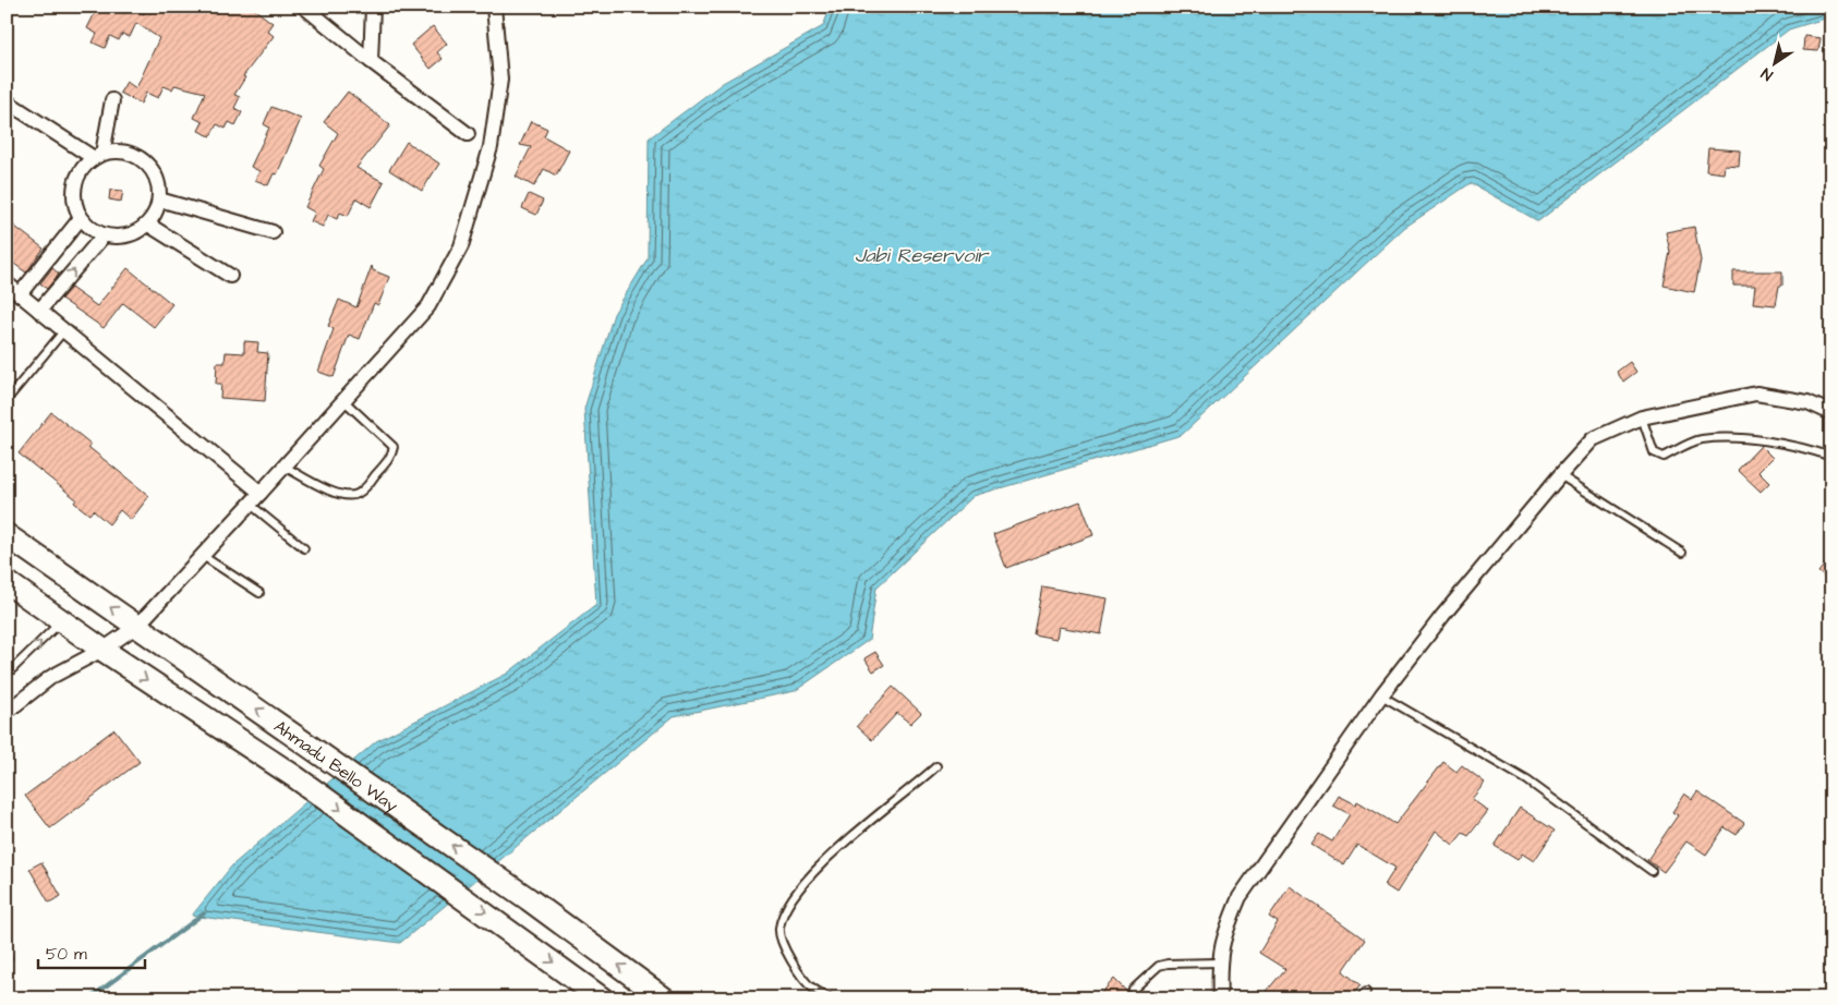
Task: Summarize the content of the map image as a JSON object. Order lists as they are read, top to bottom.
{
  "streets": {
    "main road": ["Ahmadu Bello Way"]
  },
  "water": ["Jabi Reservoir"],
  "scale_bar": "50 m",
  "north": "bottom left"
}
